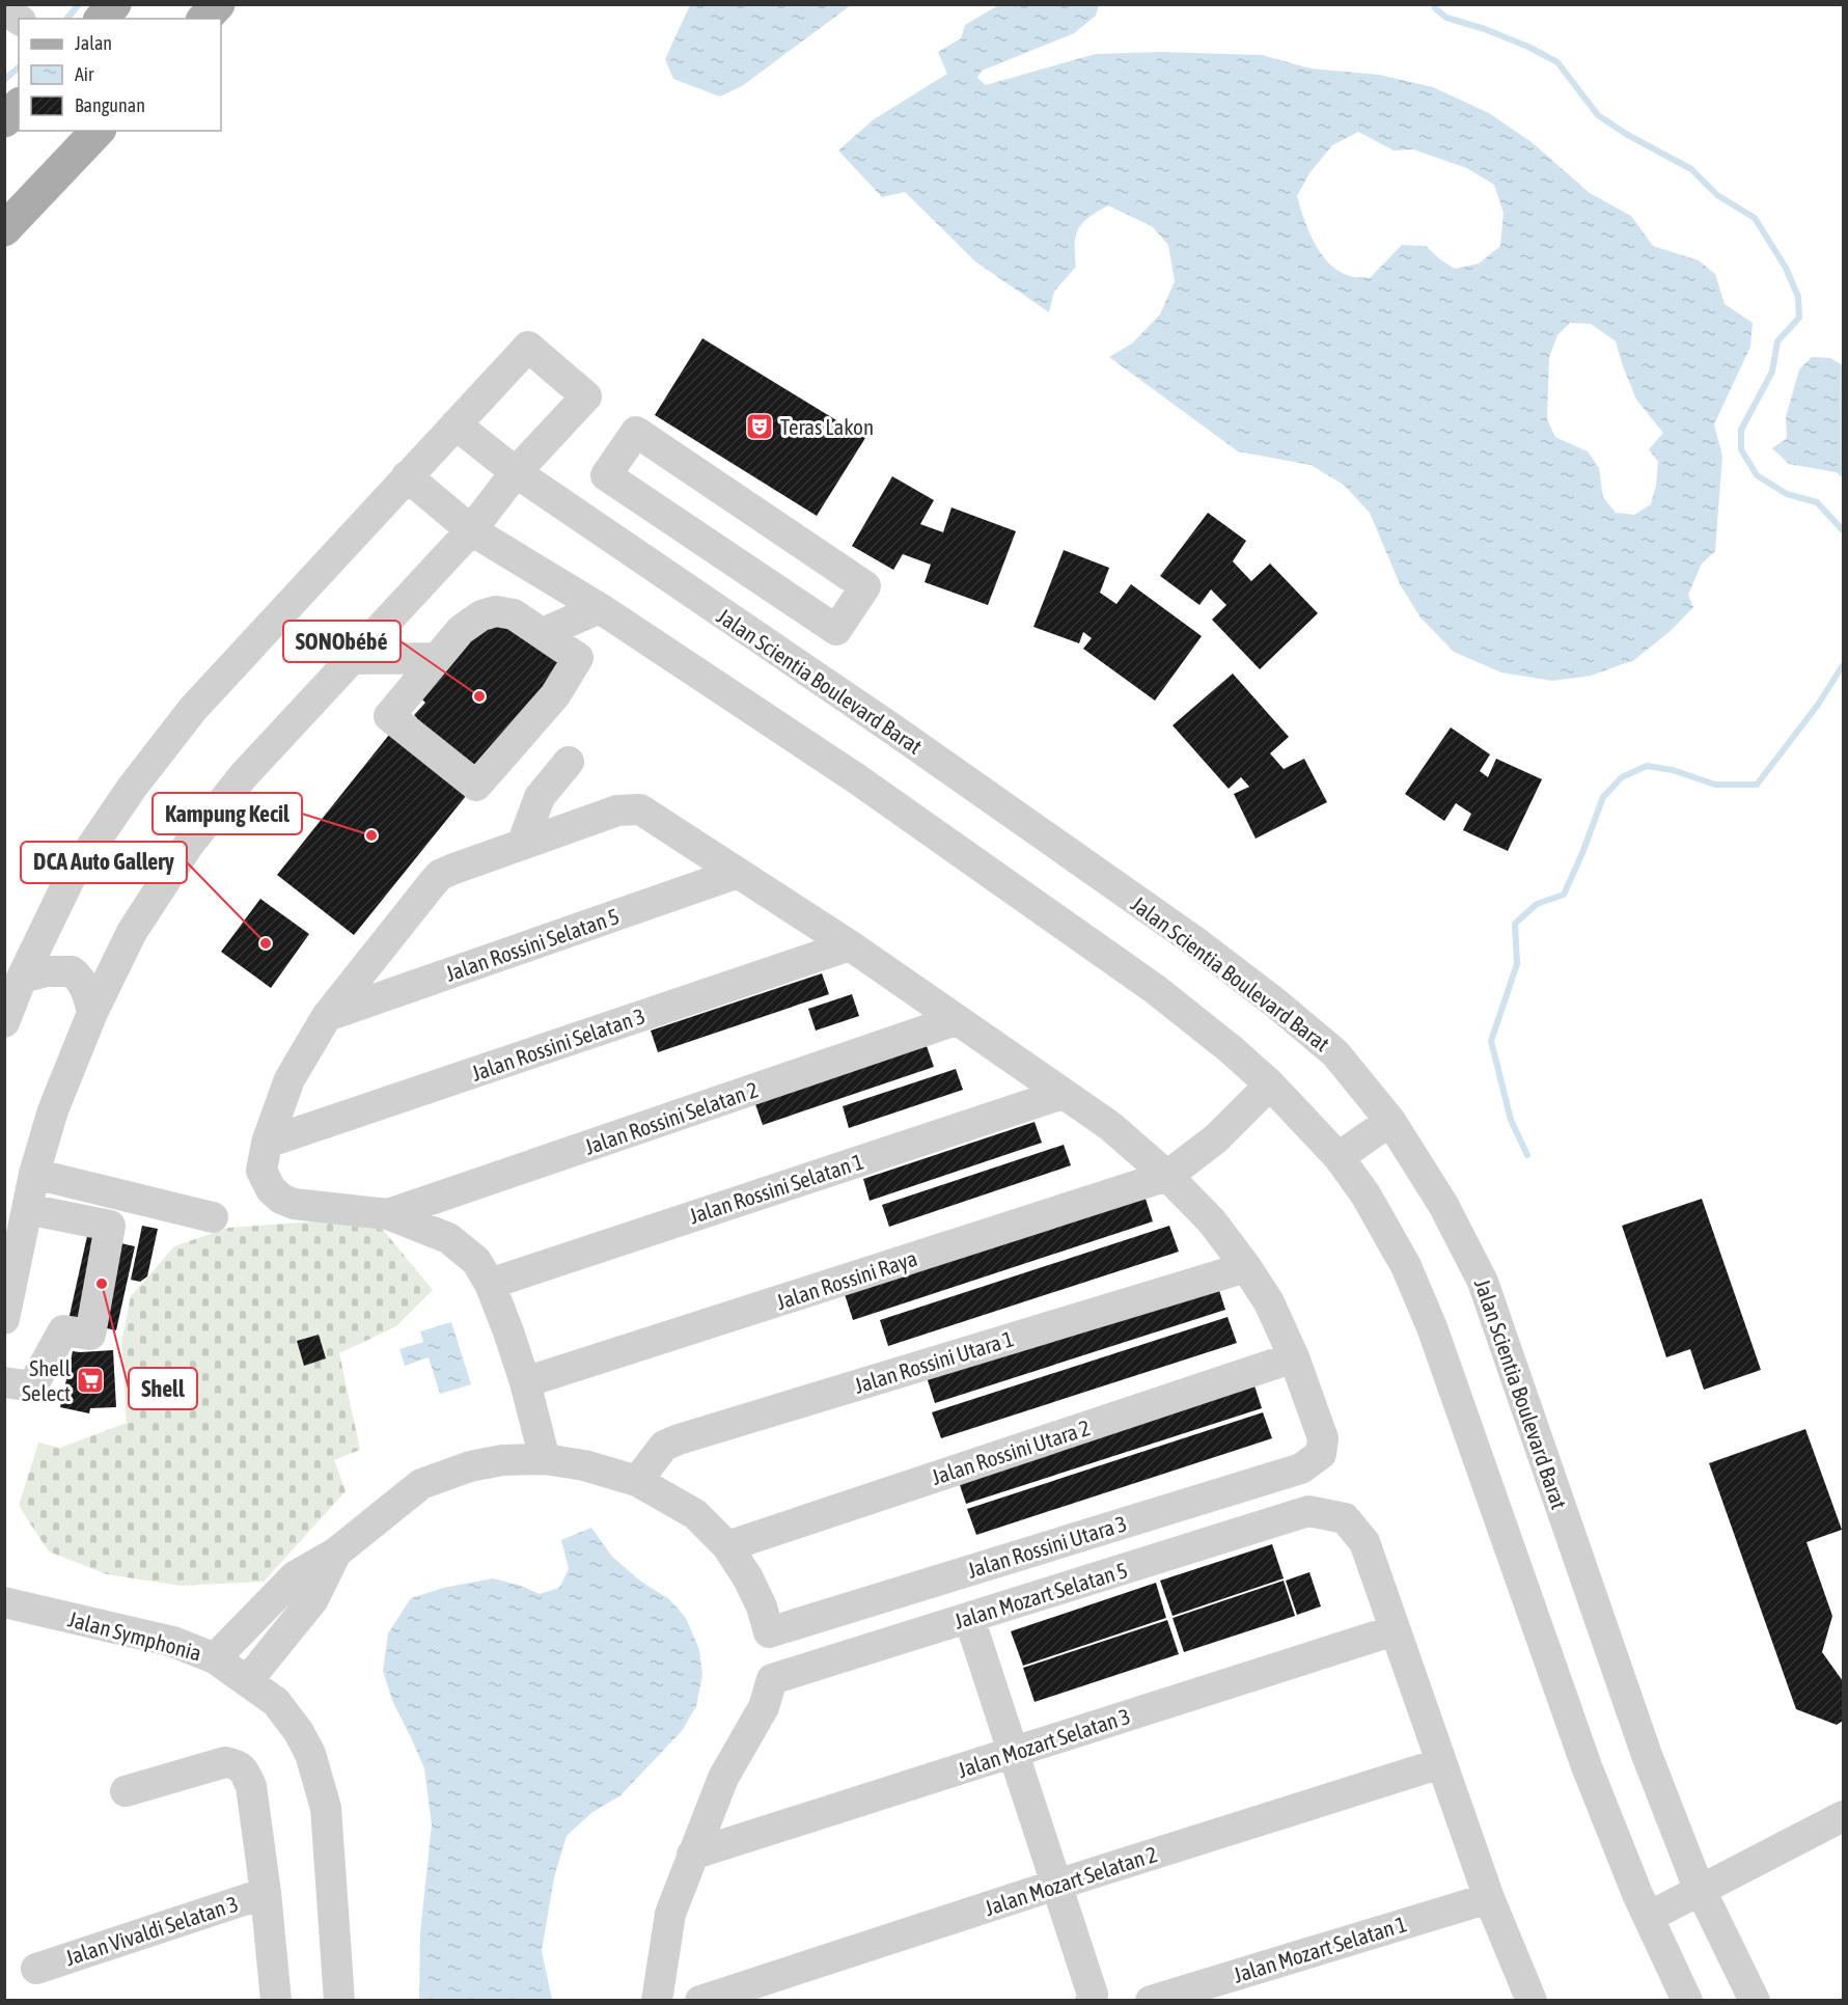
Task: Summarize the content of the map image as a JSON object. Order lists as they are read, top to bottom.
{
  "streets": {
    "street": [
      "Jalan Scientia Boulevard Barat",
      "Jalan Rossini Selatan 5",
      "Jalan Rossini Selatan 3",
      "Jalan Rossini Selatan 2",
      "Jalan Rossini Selatan 1",
      "Jalan Rossini Raya",
      "Jalan Rossini Utara 1",
      "Jalan Rossini Utara 2",
      "Jalan Rossini Utara 3",
      "Jalan Mozart Selatan 5",
      "Jalan Symphonia",
      "Jalan Mozart Selatan 3",
      "Jalan Mozart Selatan 2",
      "Jalan Vivaldi Selatan 3",
      "Jalan Mozart Selatan 1"
    ]
  },
  "crossings": [
    ["Jalan Rossini Utara 2", "Jalan Rossini Utara 3"],
    ["Jalan Mozart Selatan 5", "Jalan Mozart Selatan 3"]
  ],
  "places": {
    "theatre": ["Teras Lakon"],
    "other": [
      "SONObébé",
      "Kampung Kecil",
      "DCA Auto Gallery",
      "Shell"
    ],
    "supermarket": ["Shell Select"]
  },
  "legend": ["Jalan", "Air", "Bangunan"]
}
